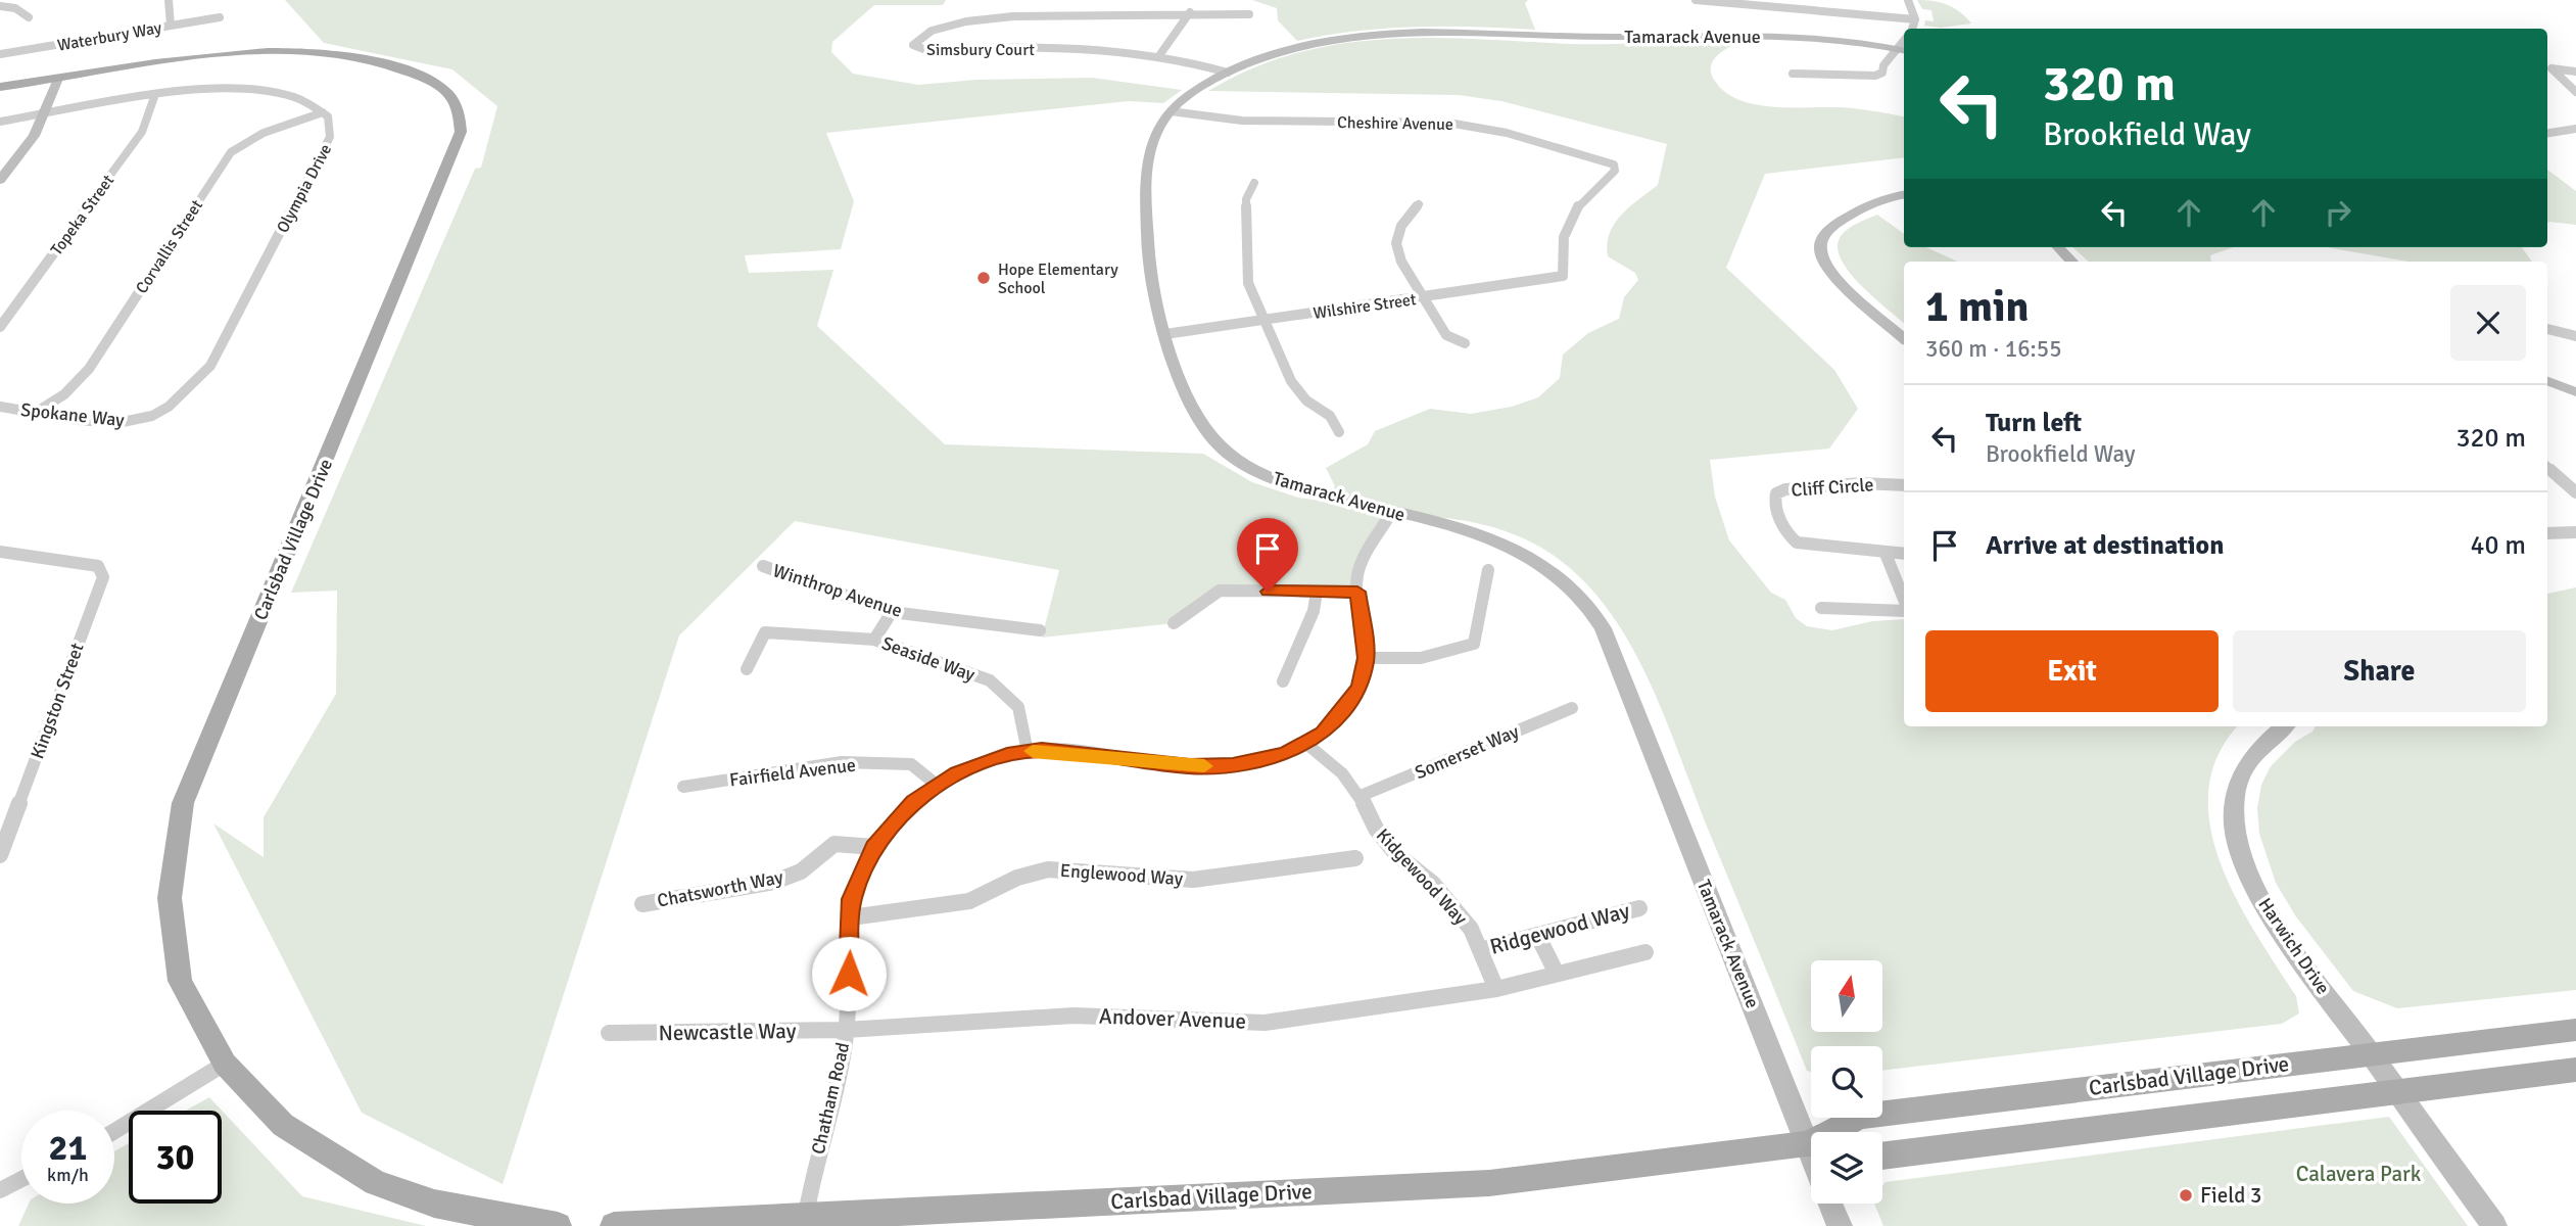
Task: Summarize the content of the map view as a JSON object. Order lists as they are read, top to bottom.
{
  "streets": {
    "main road": ["Tamarack Avenue", "Carlsbad Village Drive", "Harwich Drive"],
    "street": [
      "Waterbury Way",
      "Simsbury Court",
      "Cheshire Avenue",
      "Olympia Drive",
      "Topeka Street",
      "Corvallis Street",
      "Wilshire Street",
      "Spokane Way",
      "Cliff Circle",
      "Winthrop Avenue",
      "Seaside Way",
      "Kingston Street",
      "Somerset Way",
      "Fairfield Avenue",
      "Englewood Way",
      "Kidgewood Way",
      "Chatsworth Way",
      "Ridgewood Way",
      "Andover Avenue",
      "Newcastle Way",
      "Chatham Road"
    ]
  },
  "crossings": [
    ["Tamarack Avenue", "Simsbury Court"],
    ["Tamarack Avenue", "Cheshire Avenue"],
    ["Tamarack Avenue", "Wilshire Street"],
    ["Olympia Drive", "Corvallis Street"],
    ["Olympia Drive", "Spokane Way"],
    ["Corvallis Street", "Spokane Way"],
    ["Carlsbad Village Drive", "Harwich Drive"],
    ["Carlsbad Village Drive", "Chatham Road"],
    ["Seaside Way", "Chatham Road"],
    ["Somerset Way", "Kidgewood Way"],
    ["Fairfield Avenue", "Chatham Road"],
    ["Englewood Way", "Chatham Road"],
    ["Kidgewood Way", "Ridgewood Way"],
    ["Kidgewood Way", "Andover Avenue"],
    ["Kidgewood Way", "Chatham Road"],
    ["Chatsworth Way", "Chatham Road"],
    ["Andover Avenue", "Newcastle Way"],
    ["Andover Avenue", "Chatham Road"],
    ["Newcastle Way", "Chatham Road"]
  ],
  "parks": ["Calavera Park"],
  "places": ["Hope Elementary School", "Field 3"],
  "north": "top",
  "page": {
    "turn": ["320 m", "Brookfield Way"],
    "heading": ["1 min", "360 m · 16:55"],
    "list": [
      {
        "name": "Turn left",
        "note": "Brookfield Way",
        "value": "320 m"
      },
      {
        "name": "Arrive at destination",
        "value": "40 m"
      }
    ],
    "buttons": ["Exit", "Share"],
    "speed": "21 km/h",
    "limit": "30"
  }
}
